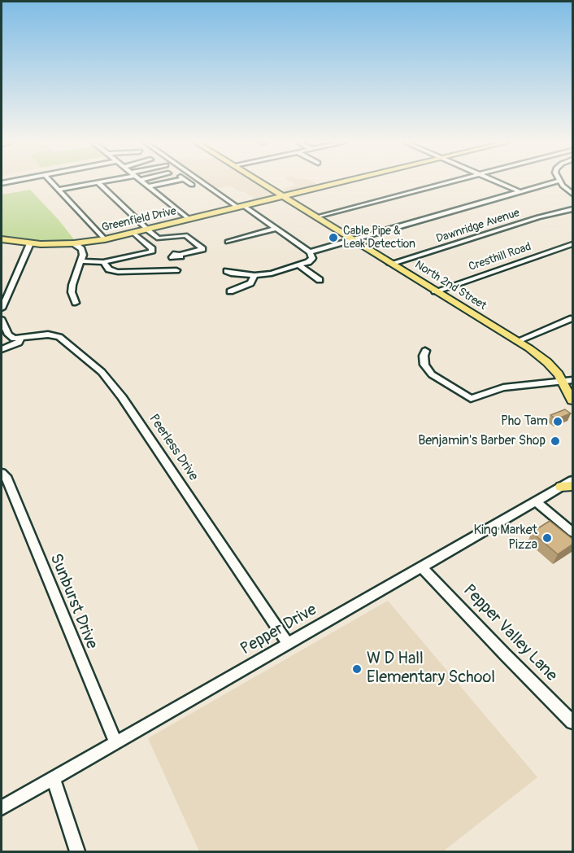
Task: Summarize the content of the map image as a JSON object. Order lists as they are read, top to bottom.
{
  "streets": {
    "main road": ["Greenfield Drive", "North 2nd Street"],
    "street": [
      "Dawnridge Avenue",
      "Cresthill Road",
      "Peerless Drive",
      "Sunburst Drive",
      "Pepper Drive",
      "Pepper Valley Lane"
    ]
  },
  "crossings": [
    ["Greenfield Drive", "North 2nd Street"],
    ["Dawnridge Avenue", "North 2nd Street"],
    ["Cresthill Road", "North 2nd Street"],
    ["Peerless Drive", "Pepper Drive"],
    ["Sunburst Drive", "Pepper Drive"],
    ["Pepper Drive", "Pepper Valley Lane"]
  ],
  "places": [
    "Cable Pipe & Leak Detection",
    "Pho Tam",
    "Benjamin's Barber Shop",
    "King Market Pizza",
    "W D Hall Elementary School"
  ]
}
